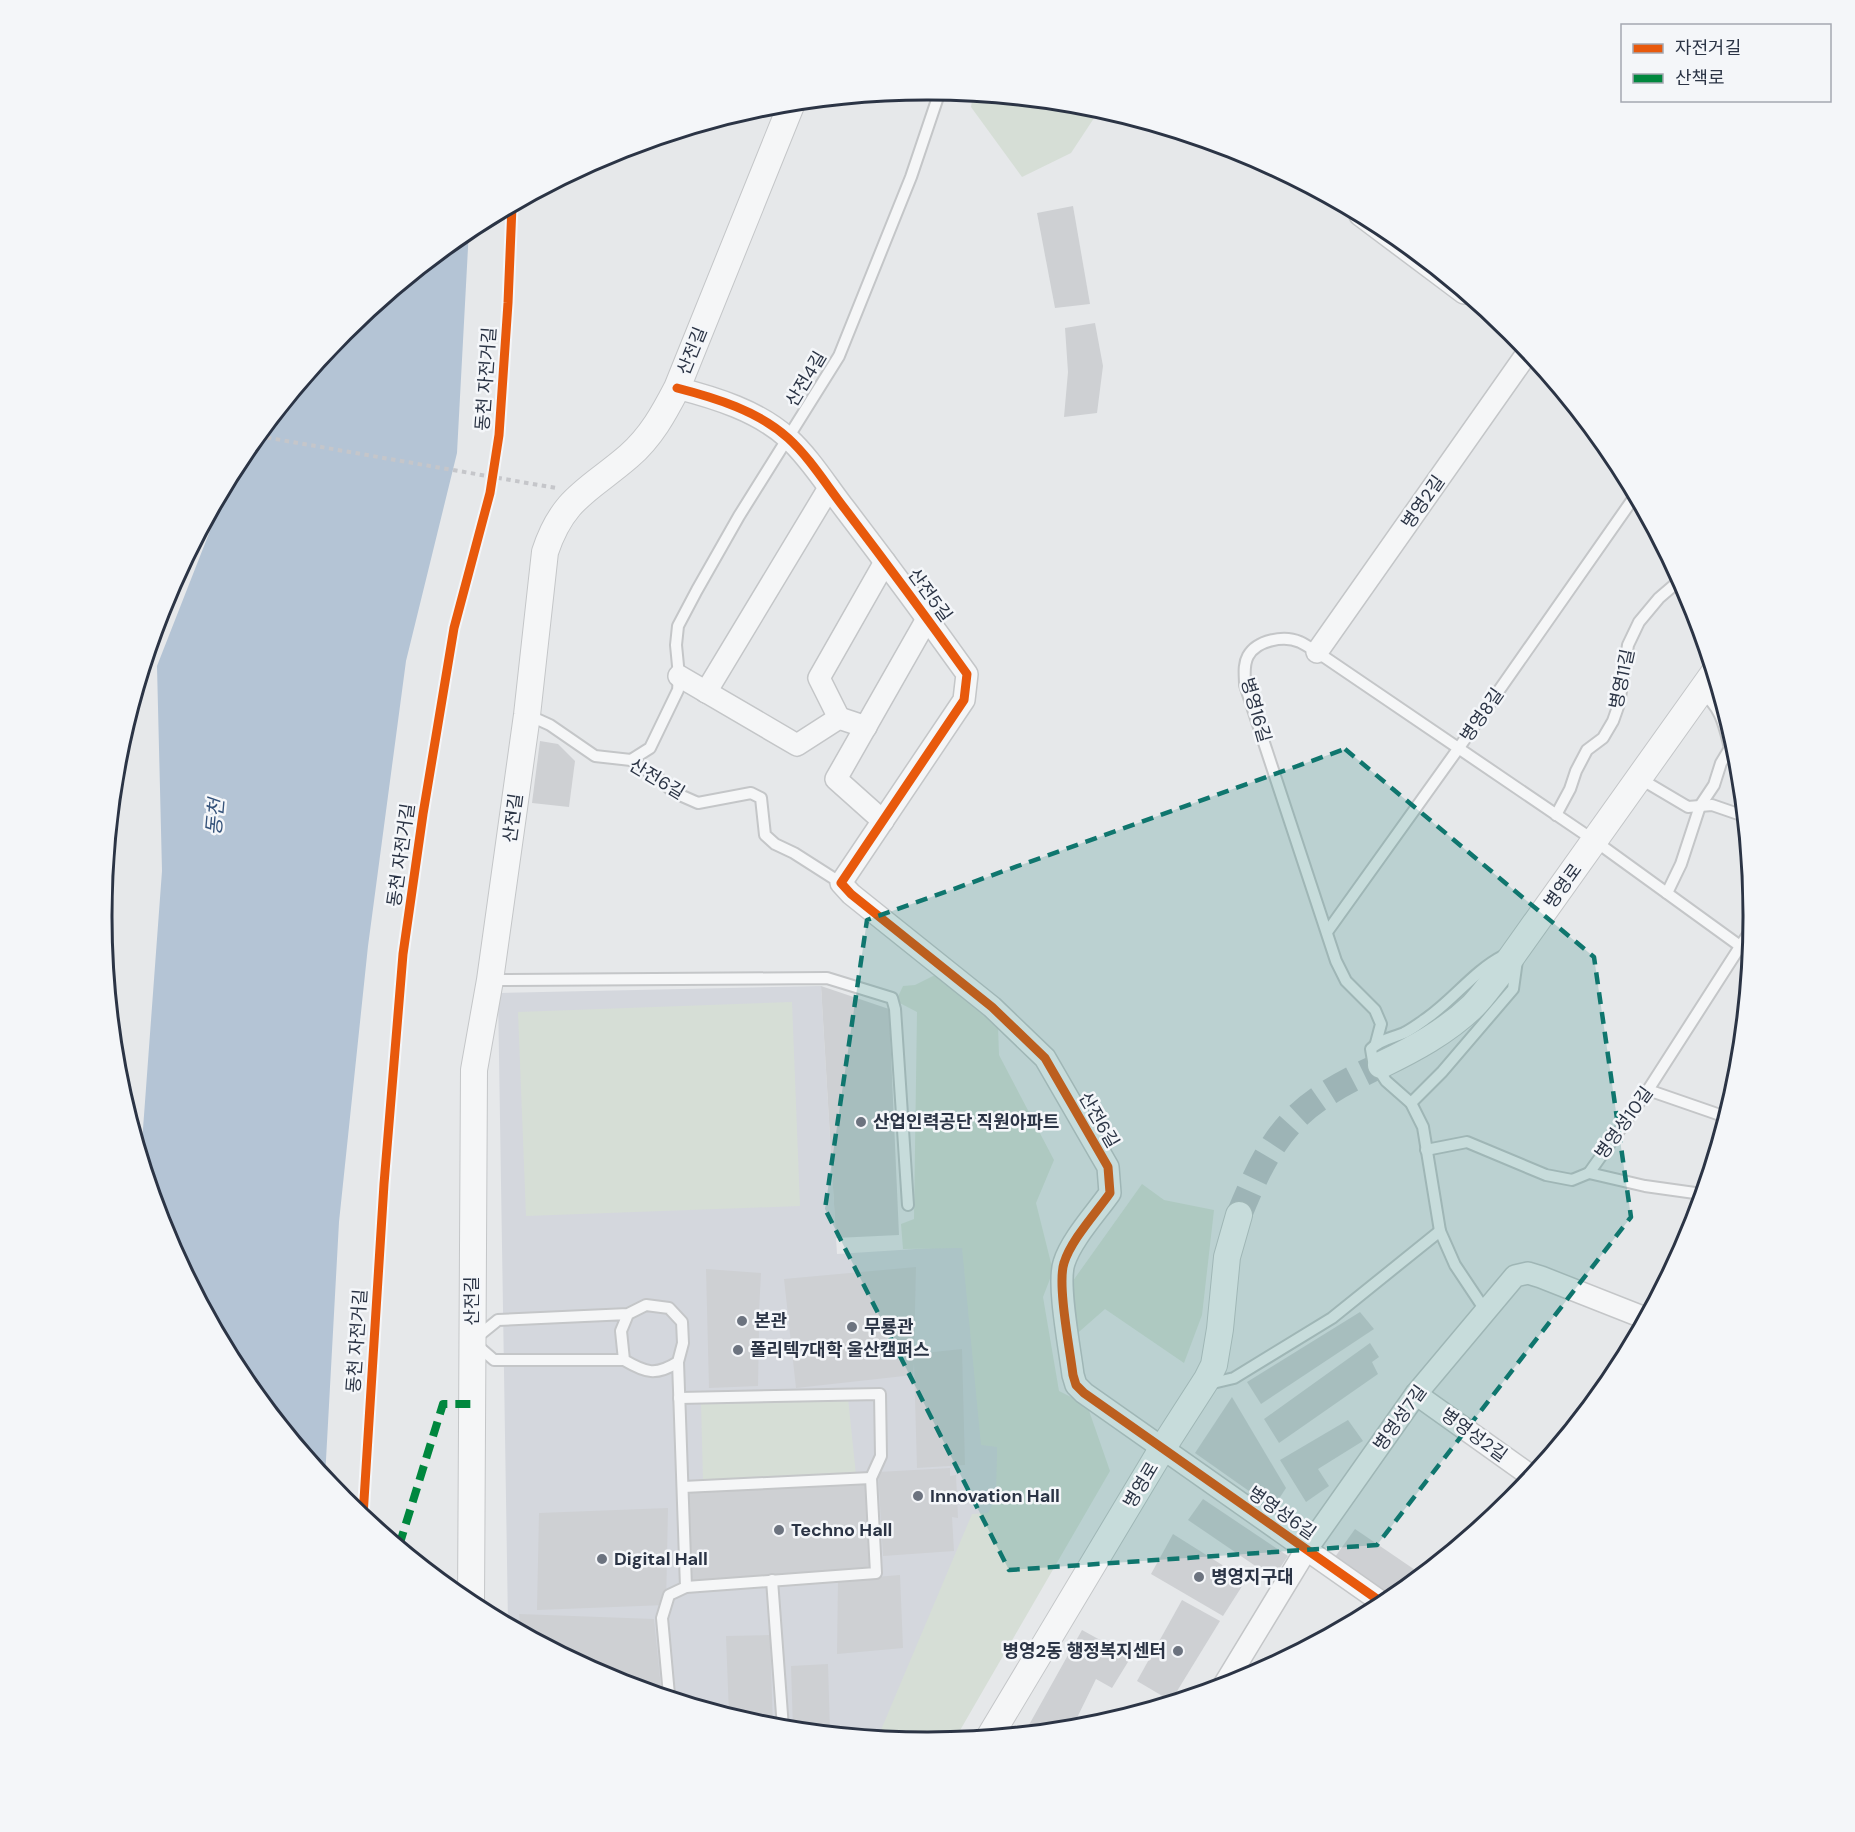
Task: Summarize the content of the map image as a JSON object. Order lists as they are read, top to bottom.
{
  "streets": {
    "street": [
      "산전길",
      "병영2길",
      "산전5길",
      "산전6길",
      "병영로",
      "병영성7길",
      "병영성2길",
      "병영성6길"
    ],
    "lane": [
      "산전4길",
      "병영11길",
      "병영16길",
      "병영8길",
      "병영성10길"
    ],
    "cycle path": ["동천 자전거길"]
  },
  "crossings": [
    ["산전길", "산전5길"],
    ["산전길", "산전6길"],
    ["산전4길", "산전5길"],
    ["산전4길", "산전6길"],
    ["병영2길", "병영16길"],
    ["산전5길", "산전6길"],
    ["병영11길", "병영16길"],
    ["병영16길", "병영8길"],
    ["병영16길", "병영로"],
    ["병영16길", "병영성10길"],
    ["산전6길", "병영로"],
    ["산전6길", "병영성6길"],
    ["병영로", "병영성6길"],
    ["병영성7길", "병영성2길"],
    ["병영성7길", "병영성6길"]
  ],
  "water": ["동천"],
  "places": [
    "산업인력공단 직원아파트",
    "본관",
    "무룡관",
    "폴리텍7대학 울산캠퍼스",
    "Innovation Hall",
    "Techno Hall",
    "Digital Hall",
    "병영지구대",
    "병영2동 행정복지센터"
  ],
  "legend": ["자전거길", "산책로"]
}
